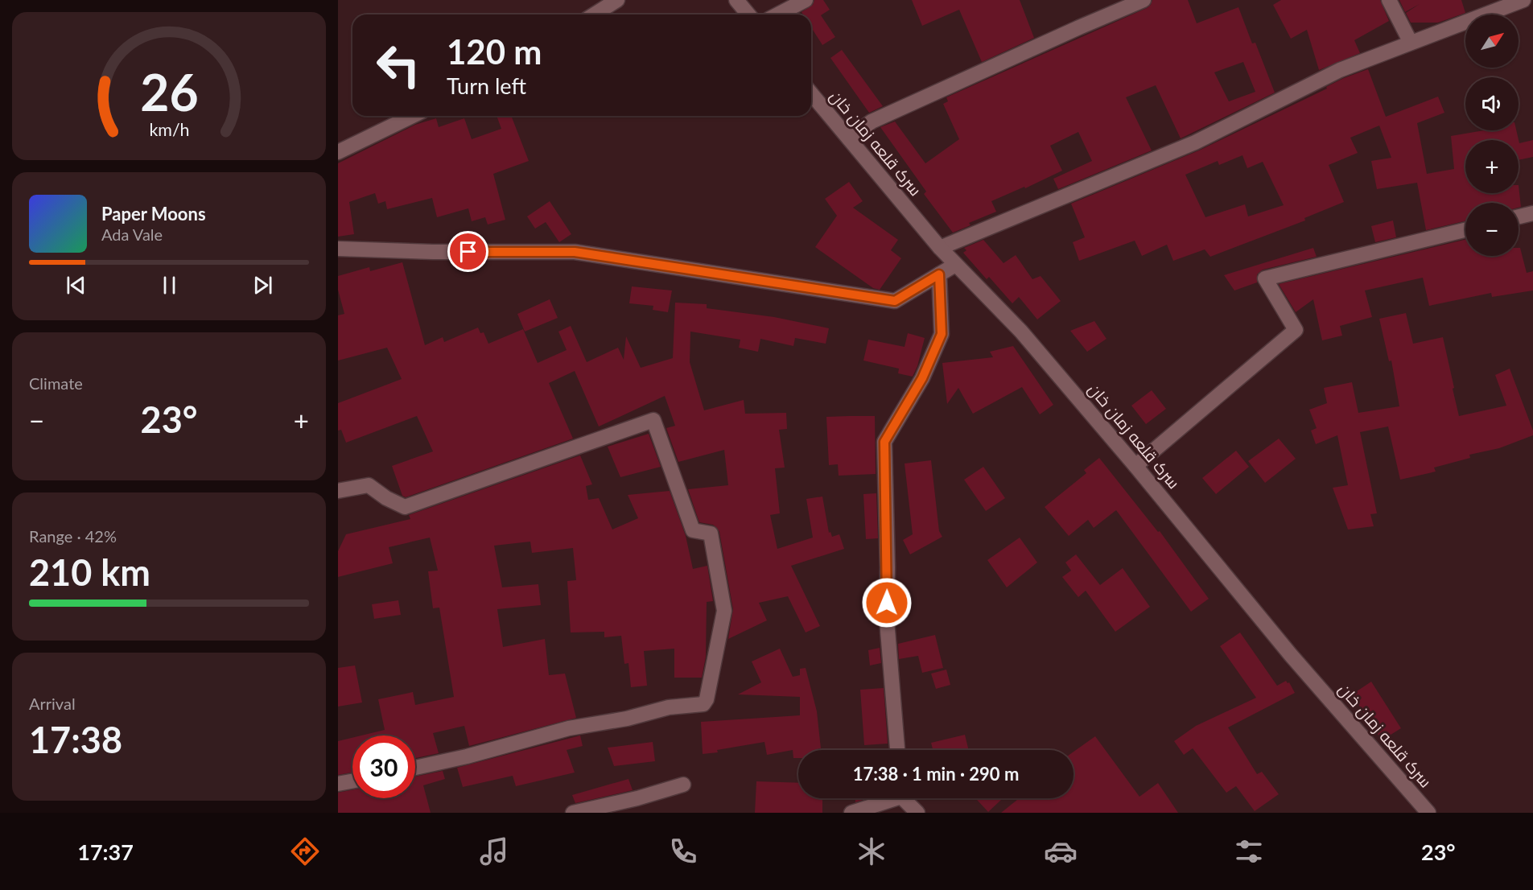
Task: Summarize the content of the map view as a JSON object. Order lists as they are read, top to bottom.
{
  "streets": {
    "street": ["سرک قلعه زمان خان"]
  },
  "north": "top right",
  "page": {
    "map_buttons": ["+", "−"],
    "turn": ["120 m", "Turn left"],
    "song": ["Paper Moons", "Ada Vale"],
    "tile": [
      "Climate",
      ["Range · 42%", "210 km"],
      ["Arrival", "17:38"]
    ],
    "heat": ["−", "23°", "+"],
    "limit": "30",
    "trip": "17:38 · 1 min · 290 m",
    "tabs": ["17:37", "23°"],
    "gauge": ["26", "km/h"]
  }
}
